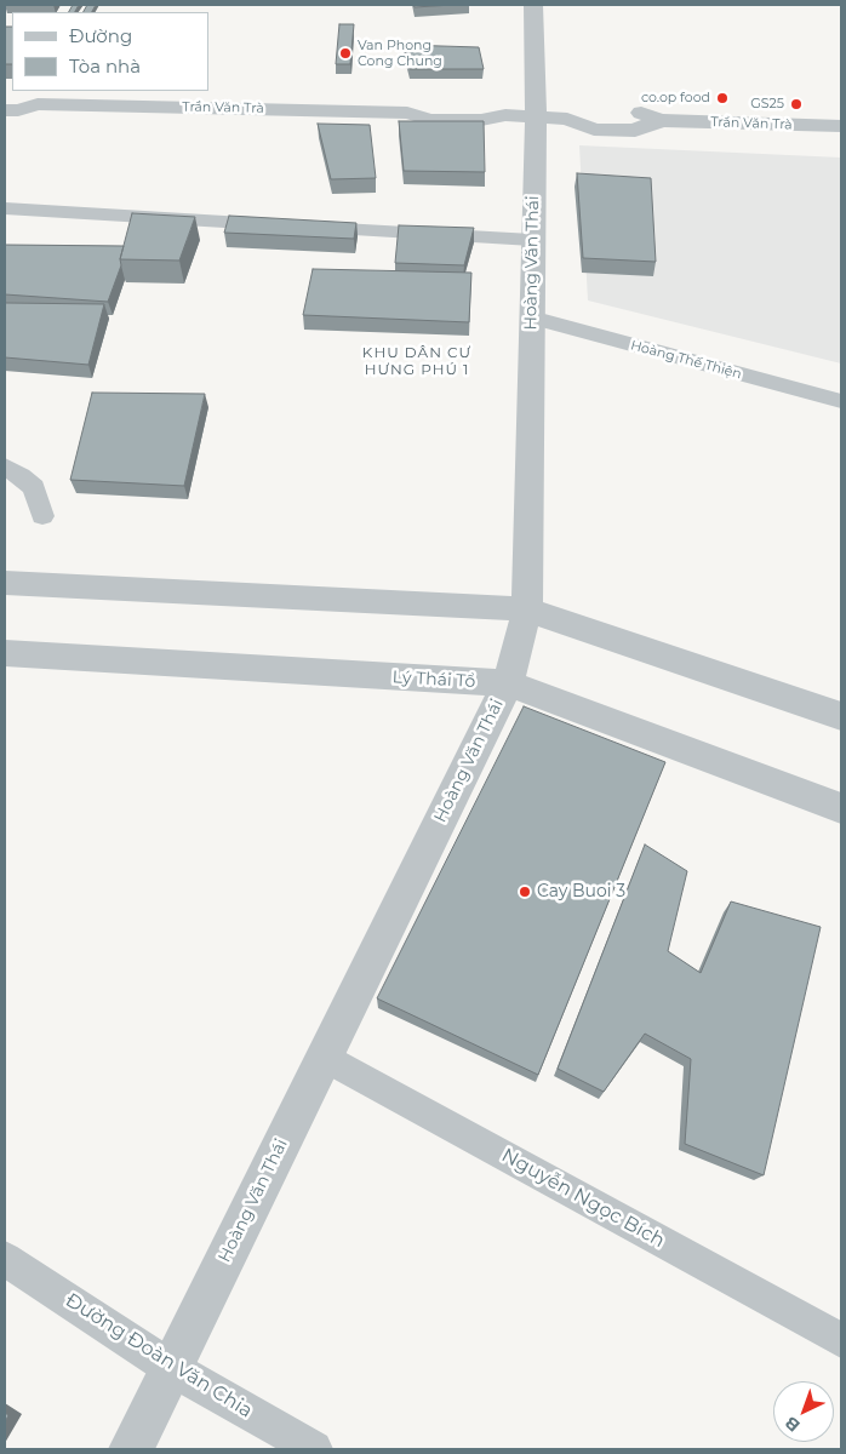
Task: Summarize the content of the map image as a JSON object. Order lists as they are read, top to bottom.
{
  "streets": {
    "street": [
      "Trần Văn Trà",
      "Hoàng Văn Thái",
      "Hoàng Thế Thiện",
      "Lý Thái Tổ",
      "Nguyễn Ngọc Bích",
      "Đường Đoàn Văn Chia"
    ]
  },
  "crossings": [
    ["Trần Văn Trà", "Hoàng Văn Thái"],
    ["Hoàng Văn Thái", "Hoàng Thế Thiện"],
    ["Hoàng Văn Thái", "Lý Thái Tổ"],
    ["Hoàng Văn Thái", "Nguyễn Ngọc Bích"],
    ["Hoàng Văn Thái", "Đường Đoàn Văn Chia"]
  ],
  "districts": ["KHU DÂN CƯ HƯNG PHÚ 1"],
  "places": [
    "Van Phong Cong Chung",
    "co.op food",
    "GS25",
    "Cay Buoi 3"
  ],
  "legend": ["Đường", "Tòa nhà"],
  "north": "bottom left"
}
